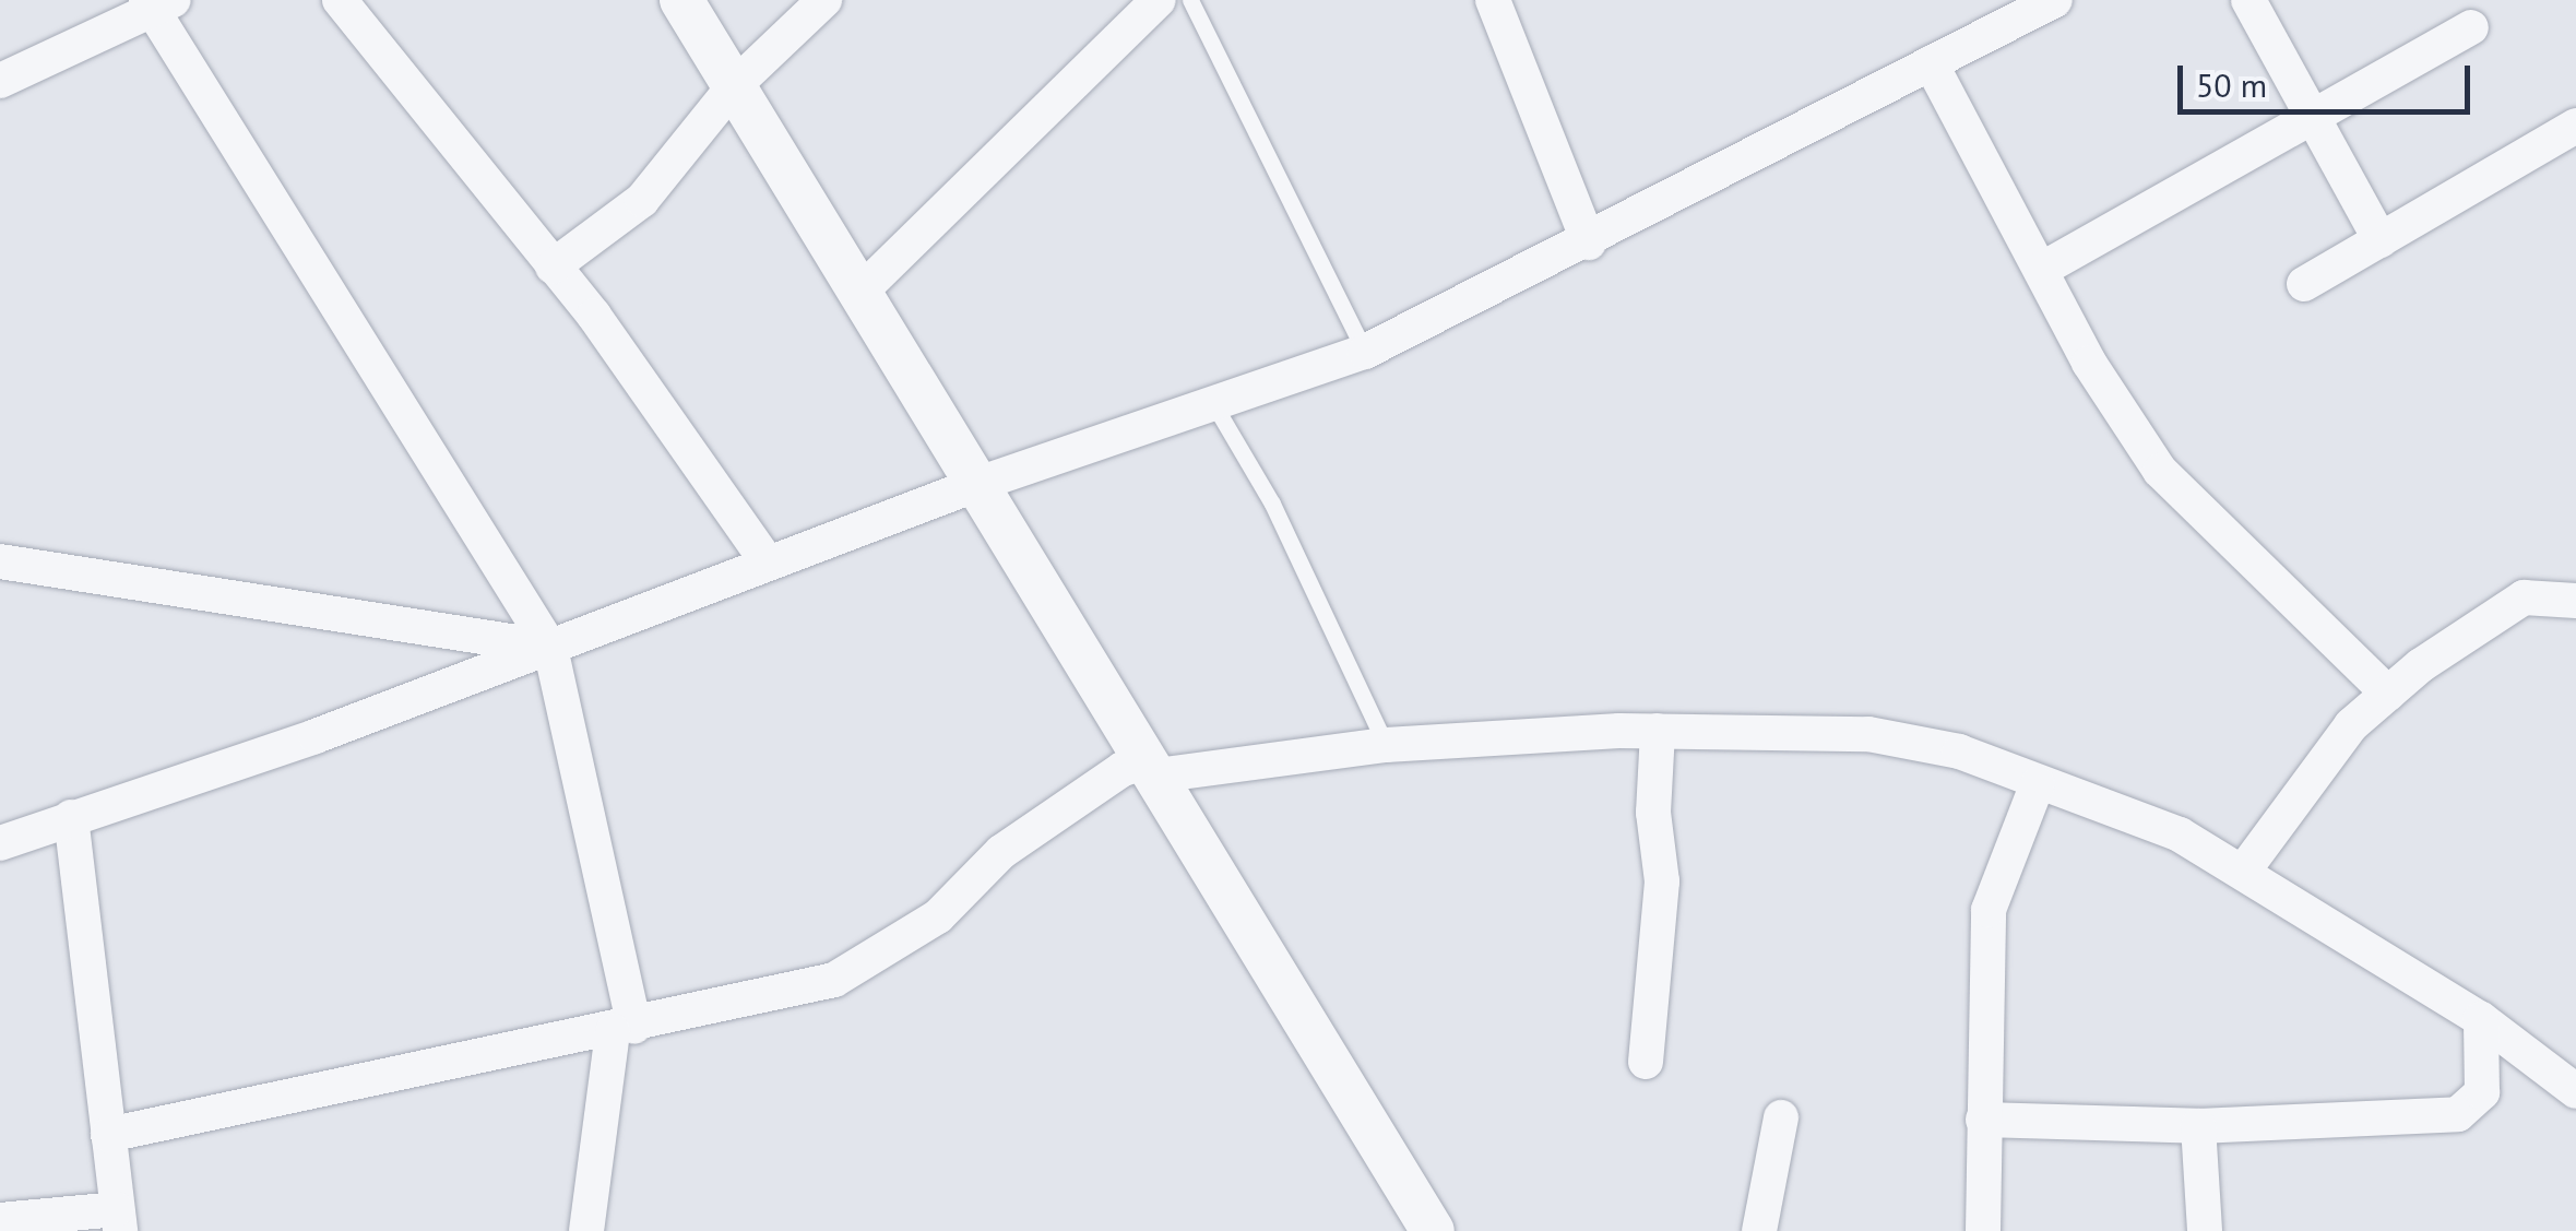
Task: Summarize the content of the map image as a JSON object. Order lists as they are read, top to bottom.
{
  "scale_bar": "50 m"
}
